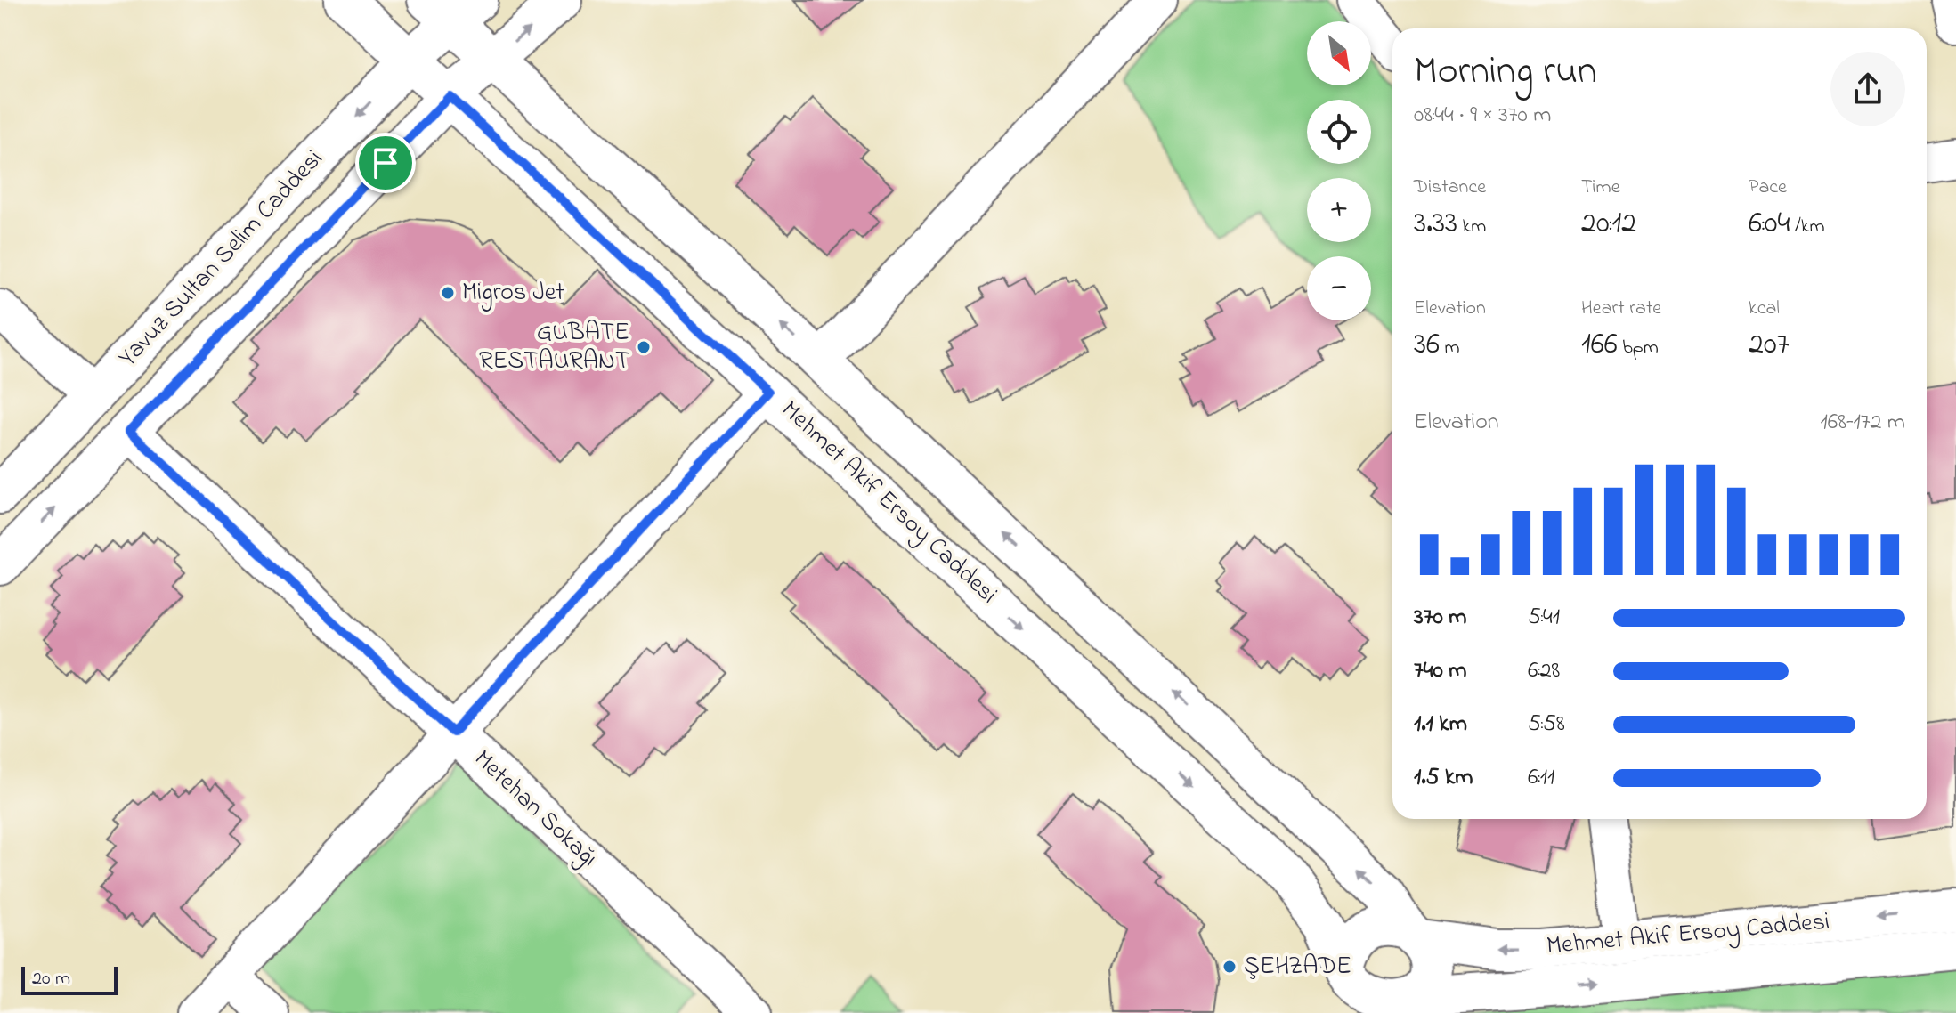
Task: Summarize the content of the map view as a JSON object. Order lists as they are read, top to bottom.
{
  "streets": {
    "street": ["Yavuz Sultan Selim Caddesi", "Mehmet Akif Ersoy Caddesi", "Metehan Sokağı"]
  },
  "crossings": [
    ["Yavuz Sultan Selim Caddesi", "Mehmet Akif Ersoy Caddesi"],
    ["Yavuz Sultan Selim Caddesi", "Metehan Sokağı"]
  ],
  "places": ["Migros Jet", "GUBATE RESTAURANT", "ŞEHZADE"],
  "scale_bar": "20 m",
  "north": "bottom right",
  "page": {
    "map_buttons": ["+", "−"],
    "heading": ["Morning run", "08:44 · 9 × 370 m"],
    "stats": [
      ["Distance", "3.33 km"],
      ["Time", "20:12"],
      ["Pace", "6:04 /km"],
      ["Elevation", "36 m"],
      ["Heart rate", "166 bpm"],
      ["kcal", "207"]
    ],
    "chart": ["Elevation", "168–172 m"],
    "list": [
      {
        "name": "370 m",
        "note": "5:41"
      },
      {
        "name": "740 m",
        "note": "6:28"
      },
      {
        "name": "1.1 km",
        "note": "5:58"
      },
      {
        "name": "1.5 km",
        "note": "6:11"
      }
    ],
    "scale": "20 m"
  }
}
